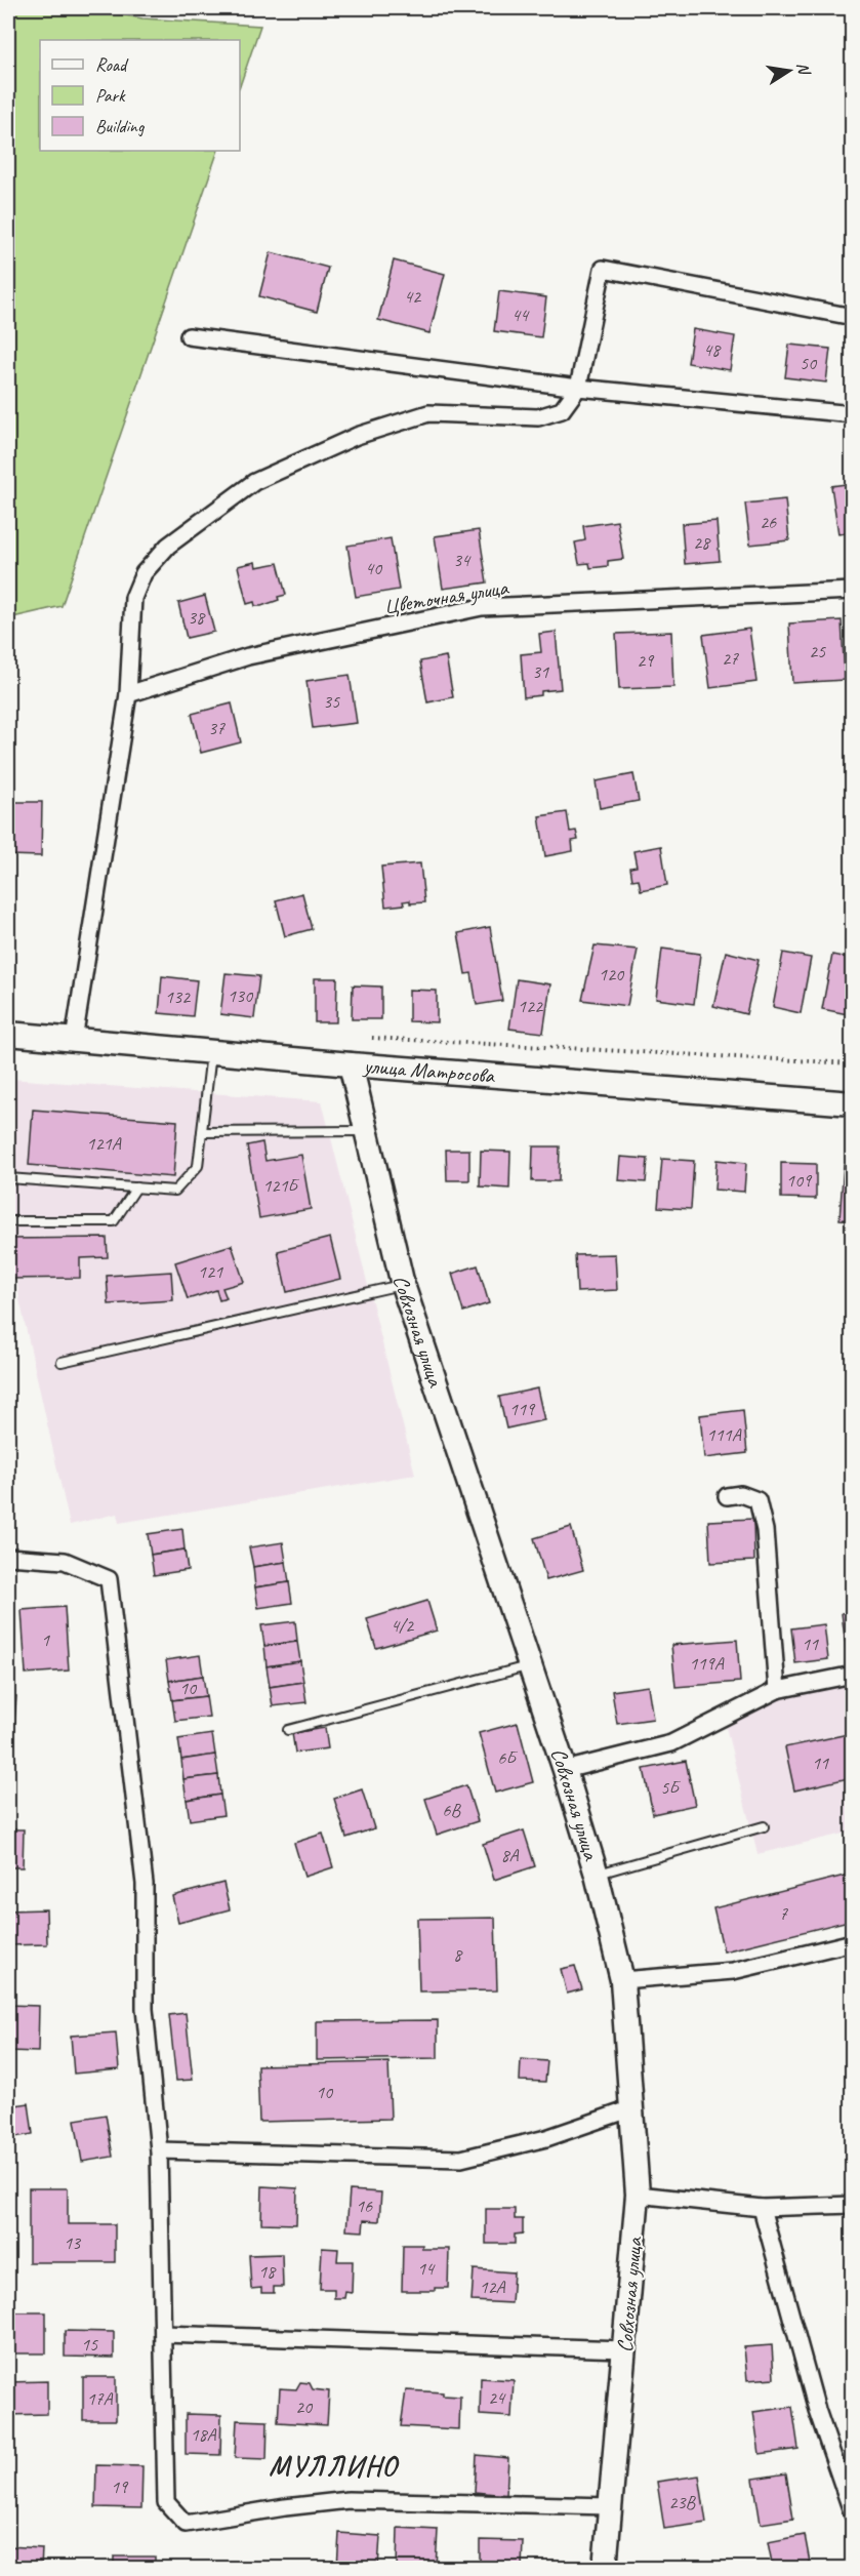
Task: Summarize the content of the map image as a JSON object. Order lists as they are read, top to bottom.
{
  "streets": {
    "street": ["Цветочная улица", "улица Матросова", "Совхозная улица"]
  },
  "crossings": [
    ["улица Матросова", "Совхозная улица"]
  ],
  "districts": ["МУЛЛИНО"],
  "house_numbers": [
    "42",
    "44",
    "48",
    "50",
    "26",
    "28",
    "34",
    "40",
    "38",
    "25",
    "27",
    "29",
    "31",
    "35",
    "37",
    "120",
    "130",
    "132",
    "122",
    "121А",
    "109",
    "121Б",
    "121",
    "119",
    "111А",
    "4/2",
    "1",
    "11",
    "119А",
    "10",
    "6Б",
    "11",
    "5Б",
    "6В",
    "8А",
    "7",
    "8",
    "10",
    "16",
    "13",
    "14",
    "18",
    "12А",
    "15",
    "24",
    "17А",
    "20",
    "18А",
    "19",
    "23В"
  ],
  "legend": ["Road", "Park", "Building"],
  "north": "right"
}
